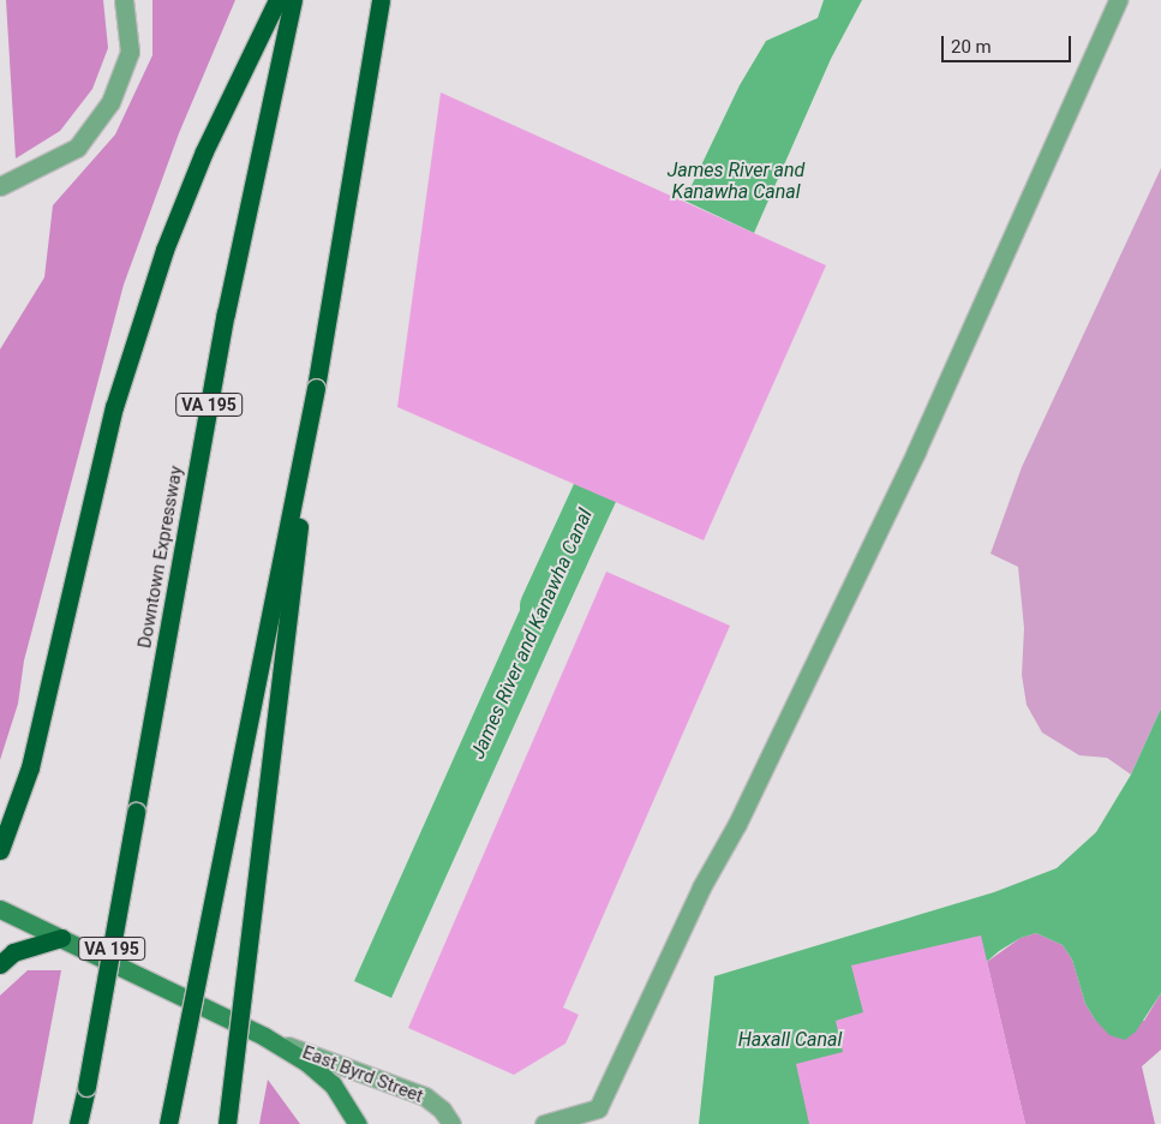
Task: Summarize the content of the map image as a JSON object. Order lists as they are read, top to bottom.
{
  "streets": {
    "highway": ["VA 195", "Downtown Expressway"],
    "street": ["East Byrd Street"]
  },
  "water": ["James River and Kanawha Canal", "Haxall Canal"],
  "scale_bar": "20 m"
}
